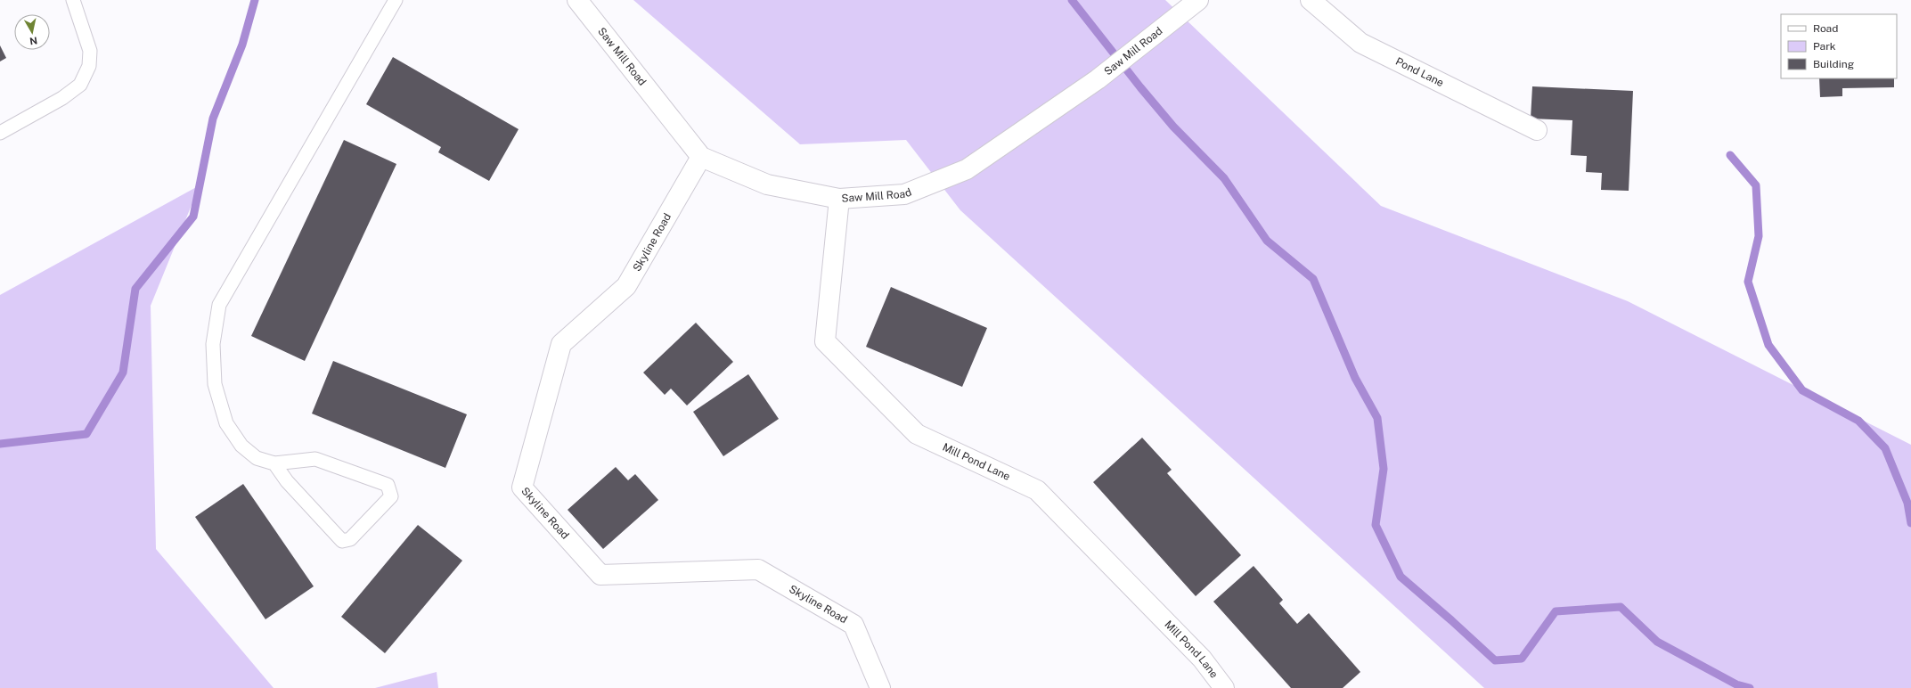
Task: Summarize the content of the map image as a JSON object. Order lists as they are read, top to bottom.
{
  "streets": {
    "street": [
      "Saw Mill Road",
      "Pond Lane",
      "Skyline Road",
      "Mill Pond Lane"
    ]
  },
  "crossings": [
    ["Saw Mill Road", "Skyline Road"],
    ["Saw Mill Road", "Mill Pond Lane"]
  ],
  "legend": ["Road", "Park", "Building"],
  "north": "bottom"
}
